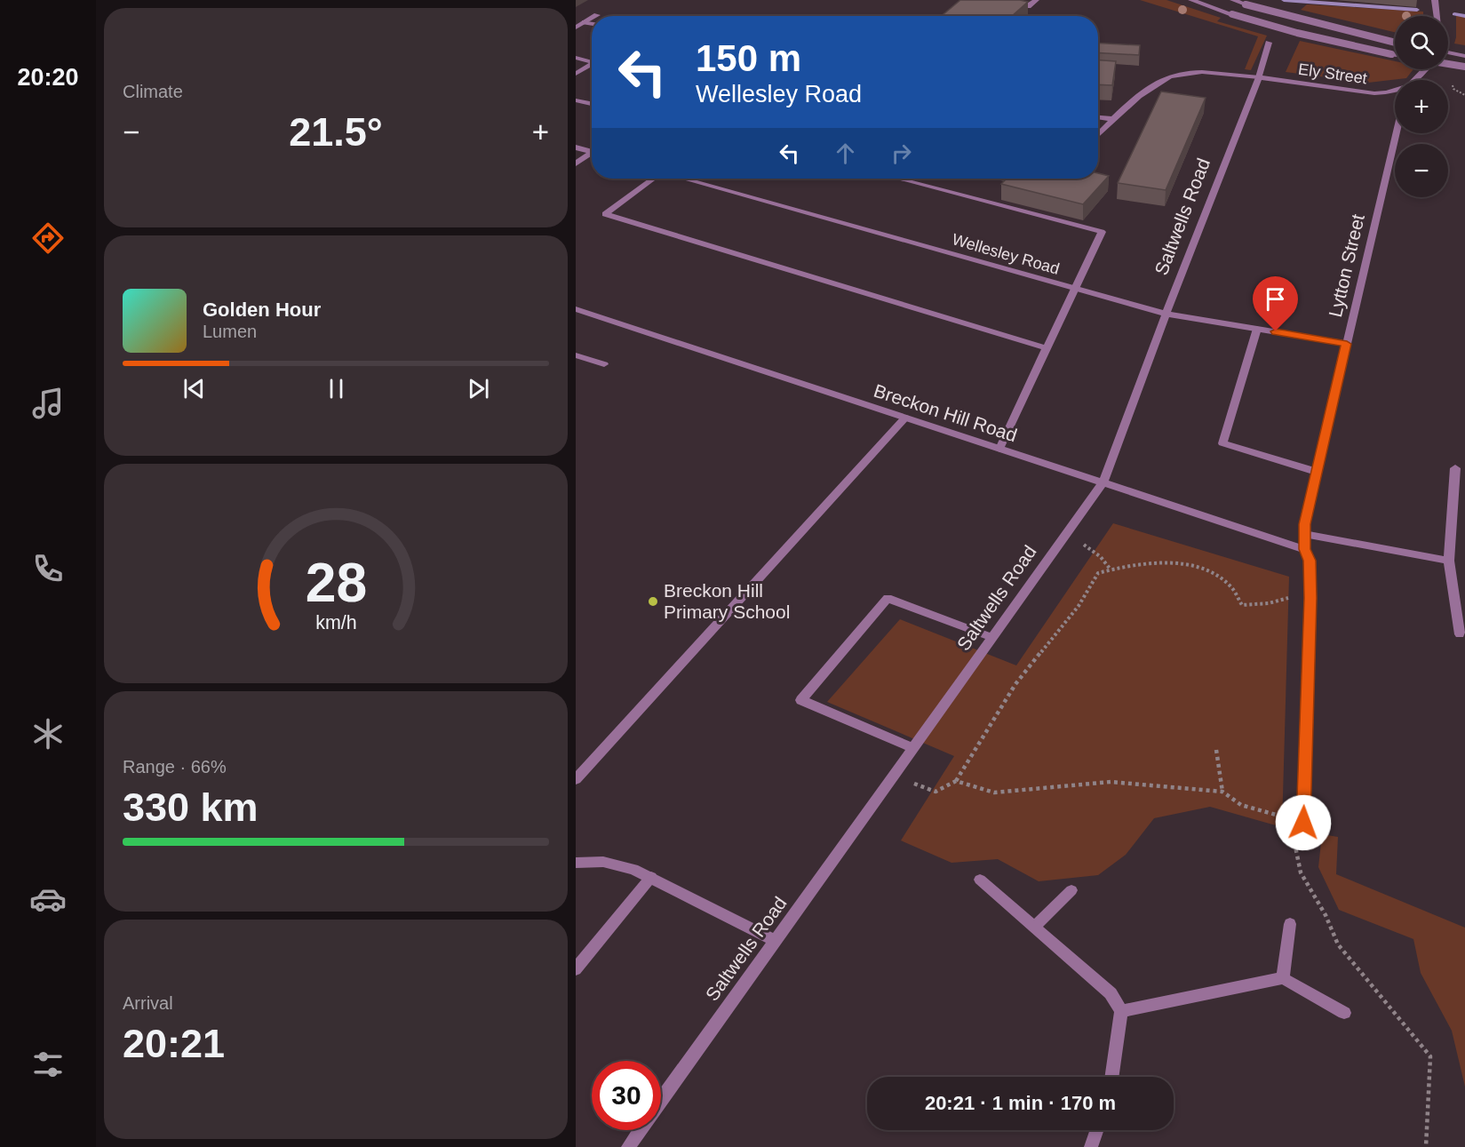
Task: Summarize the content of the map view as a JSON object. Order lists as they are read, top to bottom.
{
  "streets": {
    "street": [
      "Ely Street",
      "Saltwells Road",
      "Wellesley Road",
      "Lytton Street",
      "Breckon Hill Road"
    ]
  },
  "crossings": [
    ["Ely Street", "Saltwells Road"],
    ["Saltwells Road", "Wellesley Road"],
    ["Saltwells Road", "Breckon Hill Road"],
    ["Wellesley Road", "Lytton Street"],
    ["Lytton Street", "Breckon Hill Road"]
  ],
  "places": ["Breckon Hill Primary School"],
  "page": {
    "tabs": "20:20",
    "tile": [
      "Climate",
      ["Range · 66%", "330 km"],
      ["Arrival", "20:21"]
    ],
    "map_buttons": ["+", "−"],
    "turn": ["150 m", "Wellesley Road"],
    "heat": ["−", "21.5°", "+"],
    "song": ["Golden Hour", "Lumen"],
    "limit": "30",
    "trip": "20:21 · 1 min · 170 m",
    "gauge": ["28", "km/h"]
  }
}
